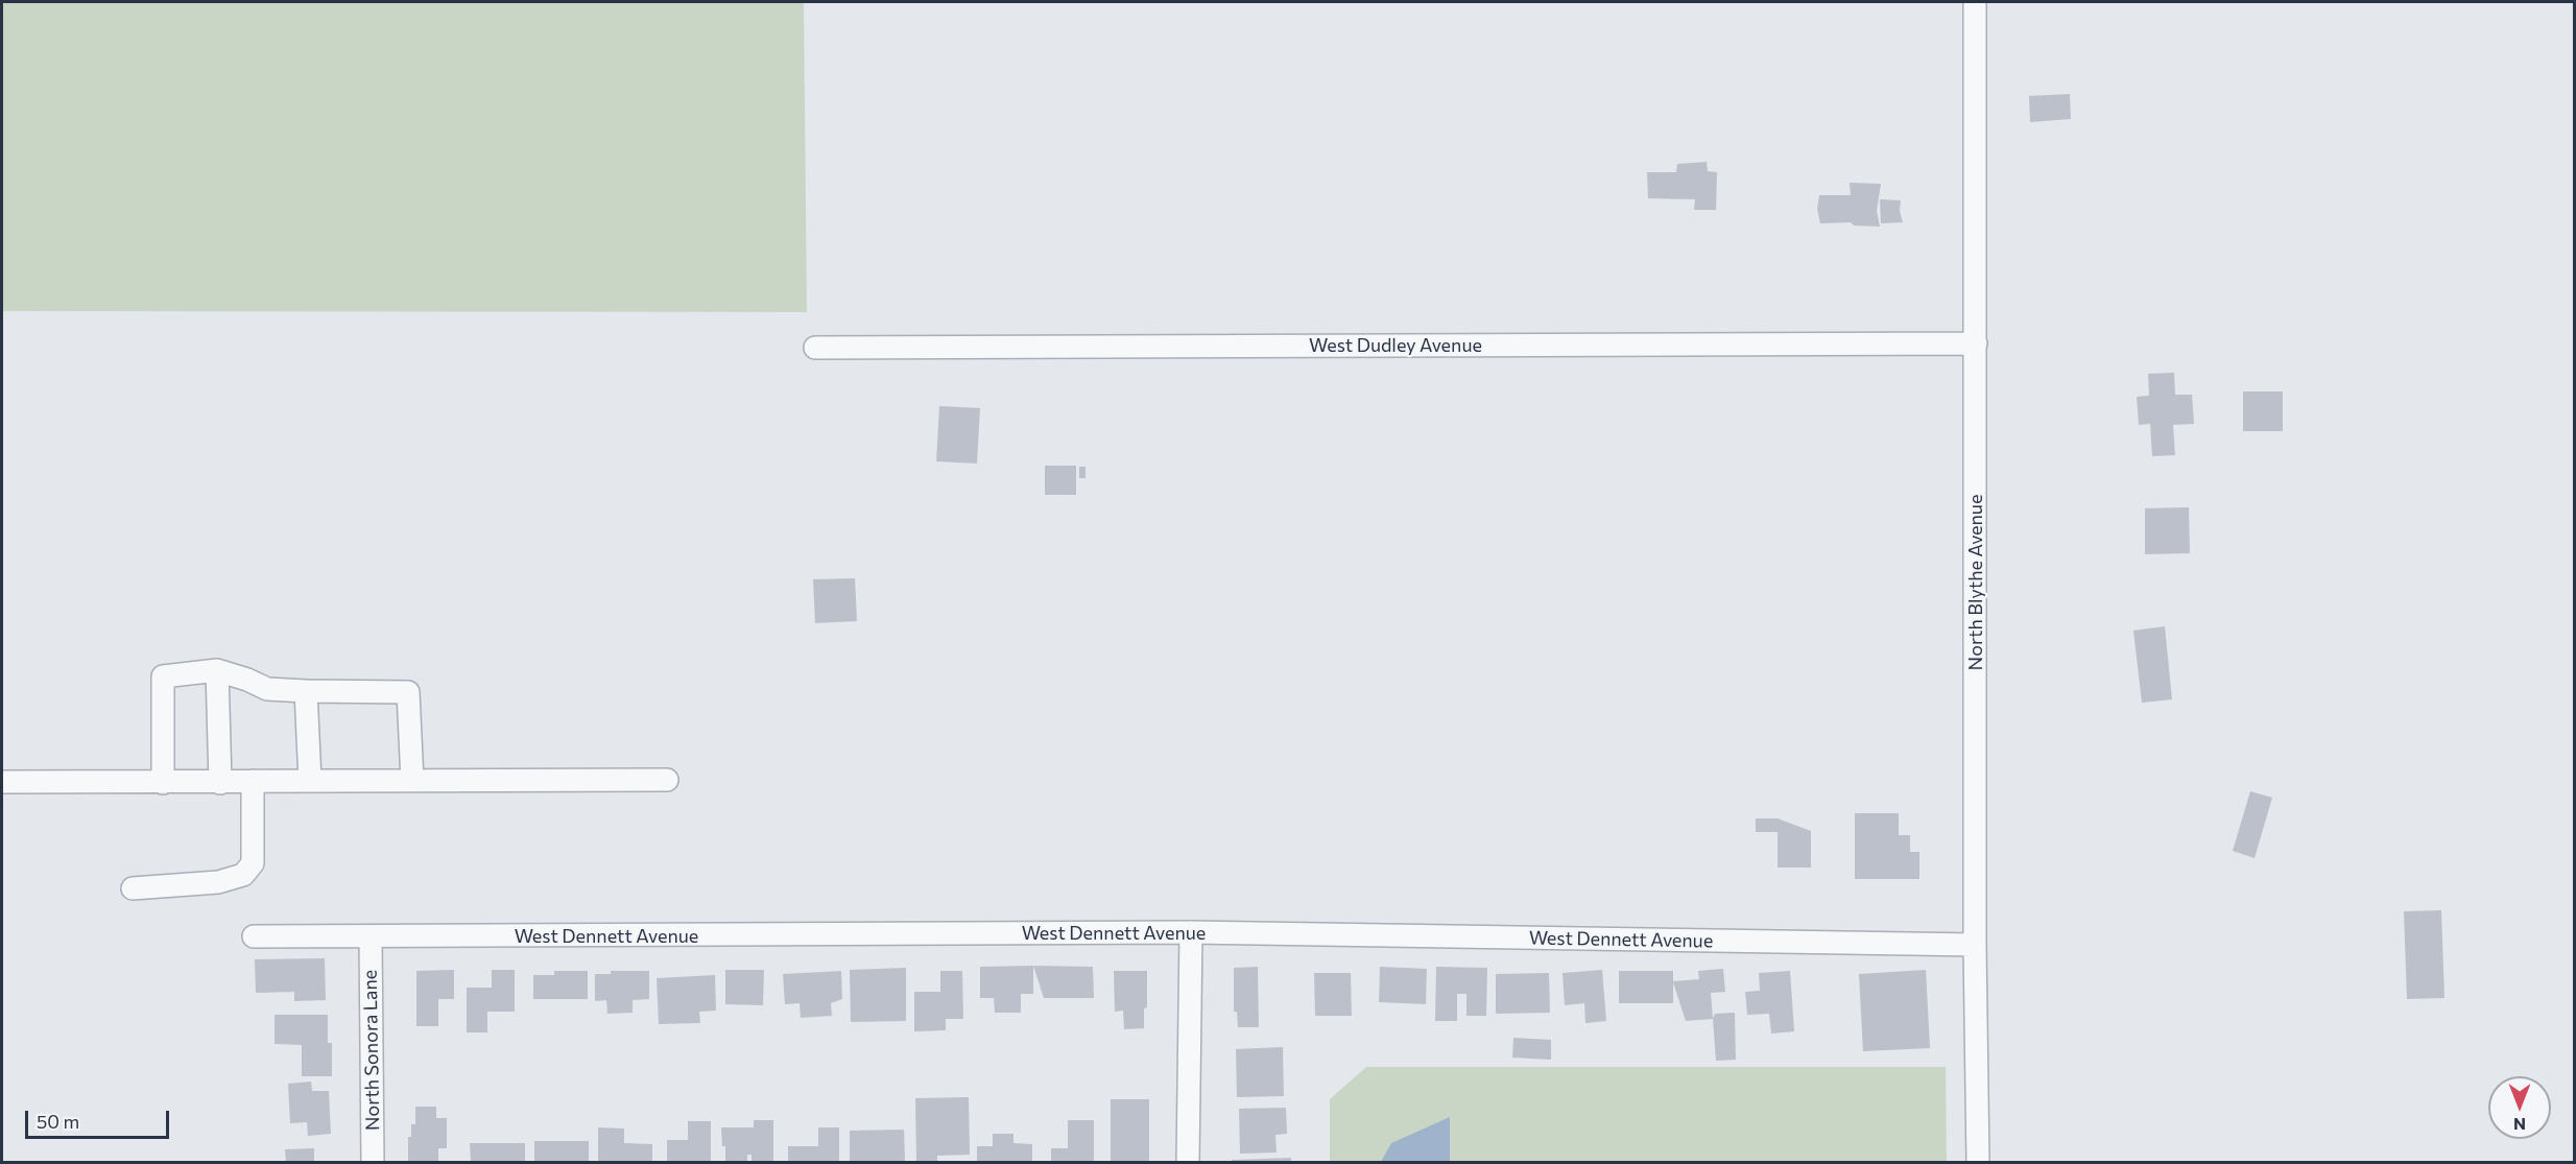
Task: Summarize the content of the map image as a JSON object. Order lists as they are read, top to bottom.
{
  "streets": {
    "street": [
      "West Dudley Avenue",
      "North Blythe Avenue",
      "West Dennett Avenue",
      "North Sonora Lane"
    ]
  },
  "crossings": [
    ["West Dudley Avenue", "North Blythe Avenue"],
    ["North Blythe Avenue", "West Dennett Avenue"],
    ["West Dennett Avenue", "North Sonora Lane"]
  ],
  "scale_bar": "50 m",
  "north": "bottom"
}
